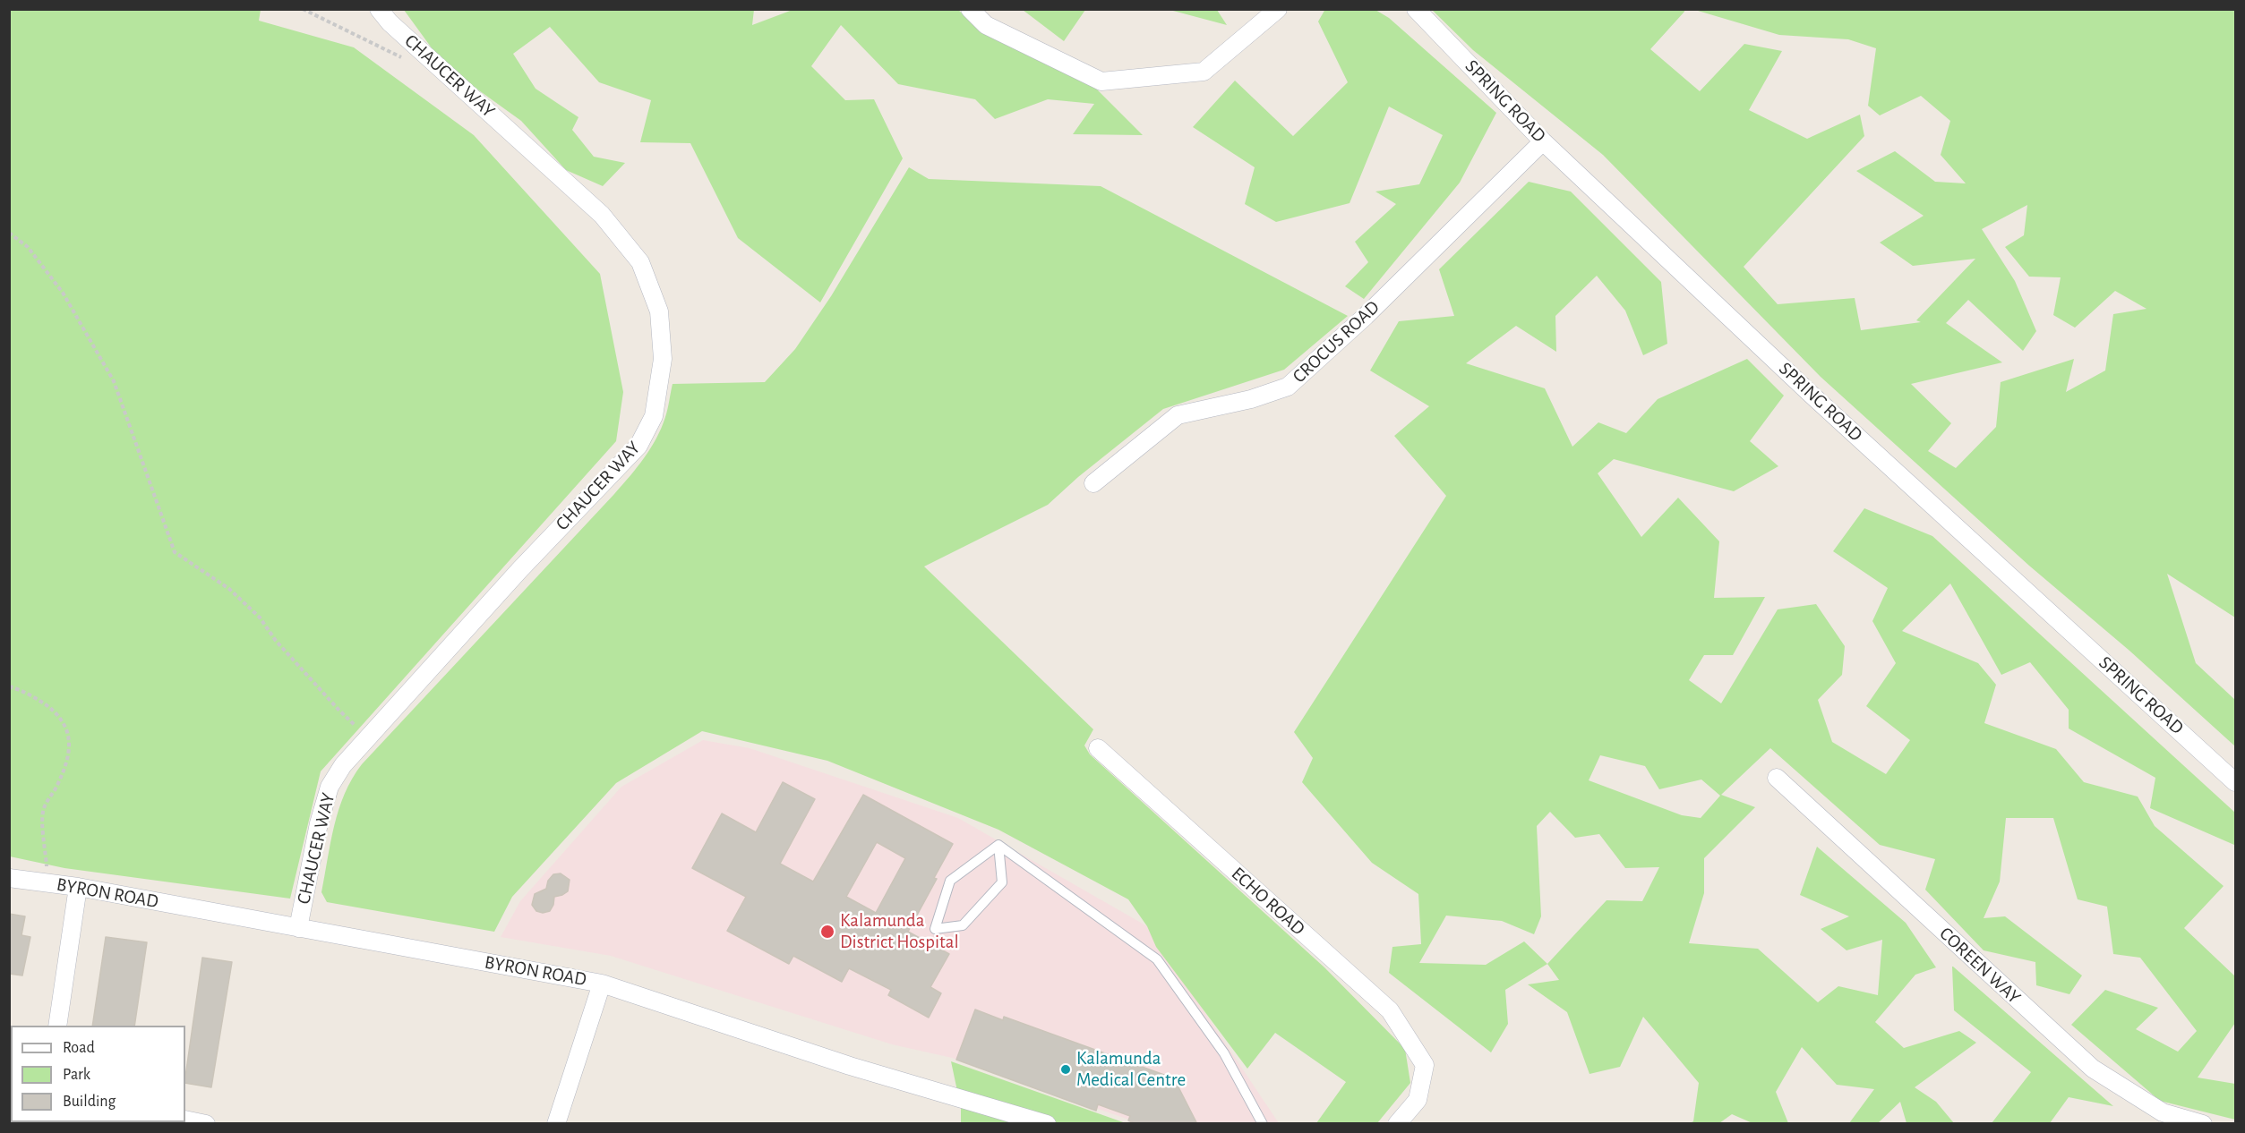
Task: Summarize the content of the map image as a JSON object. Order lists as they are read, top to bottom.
{
  "streets": {
    "street": [
      "CHAUCER WAY",
      "SPRING ROAD",
      "CROCUS ROAD",
      "BYRON ROAD",
      "ECHO ROAD",
      "COREEN WAY"
    ]
  },
  "crossings": [
    ["CHAUCER WAY", "BYRON ROAD"],
    ["SPRING ROAD", "CROCUS ROAD"]
  ],
  "places": ["Kalamunda District Hospital", "Kalamunda Medical Centre"],
  "legend": ["Road", "Park", "Building"]
}
